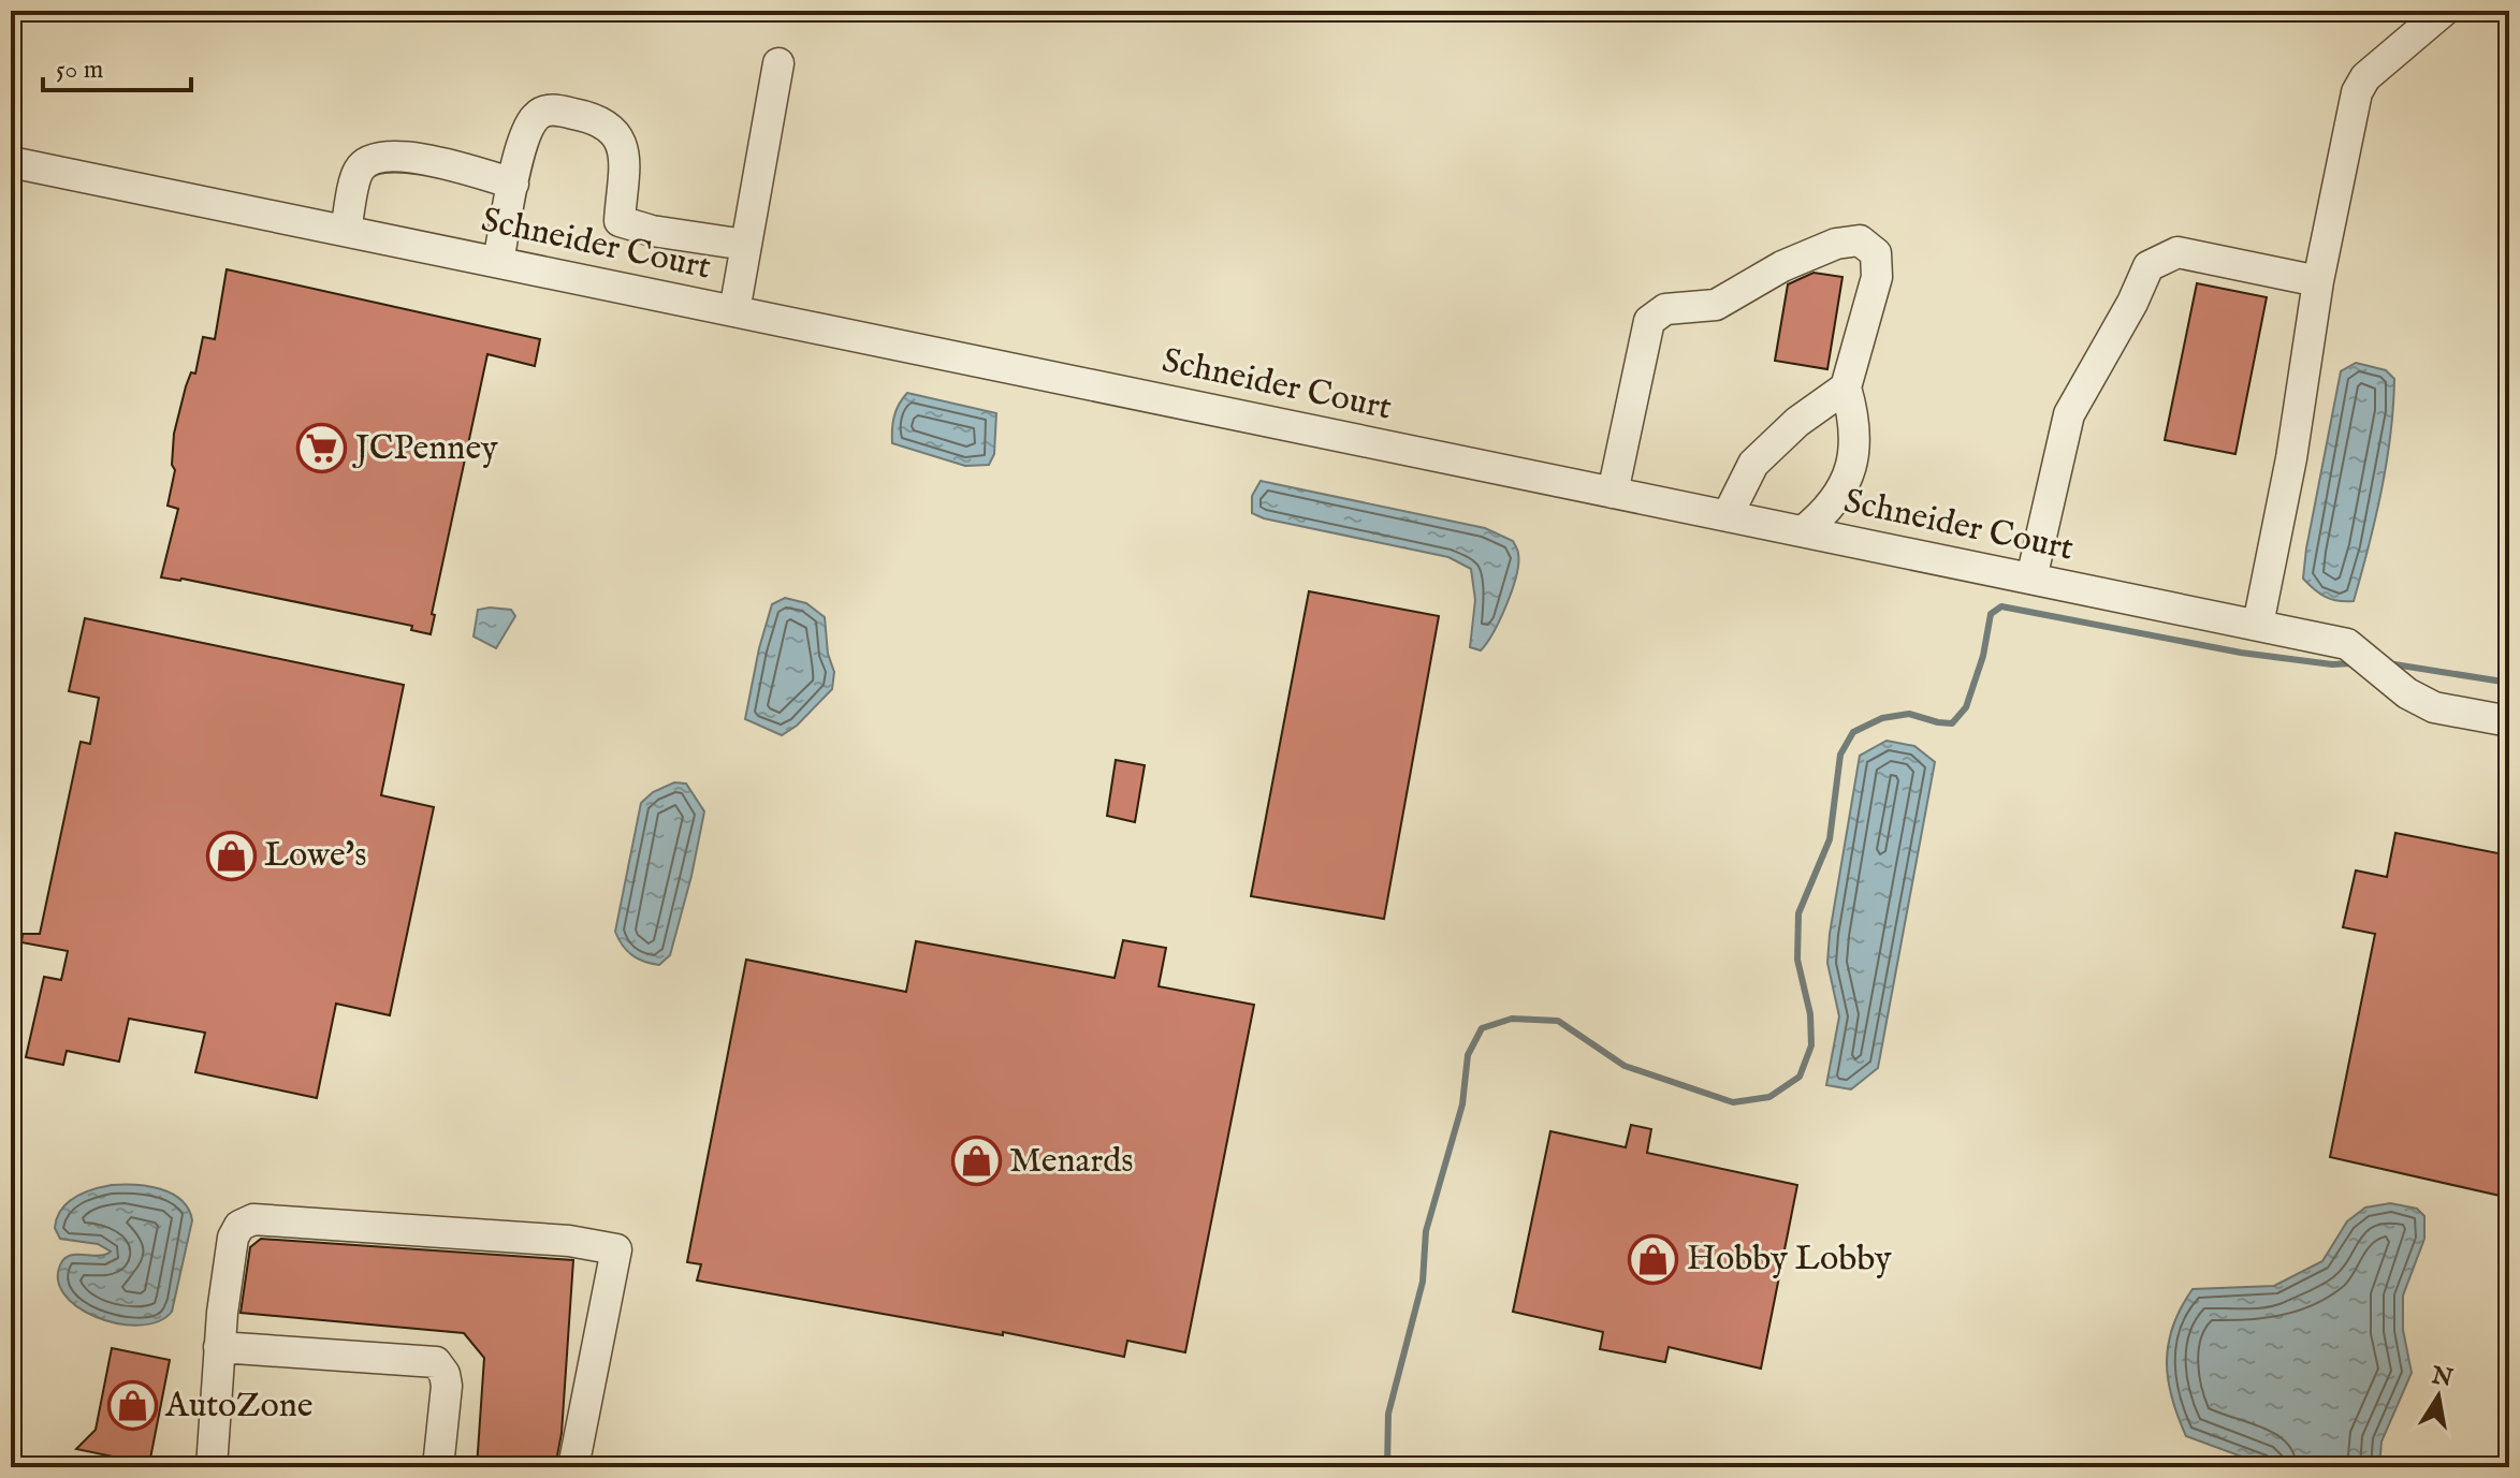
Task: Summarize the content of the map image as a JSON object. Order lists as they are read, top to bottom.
{
  "streets": {
    "street": ["Schneider Court"]
  },
  "places": {
    "supermarket": ["JCPenney"],
    "shop": [
      "Lowe's",
      "Menards",
      "Hobby Lobby",
      "AutoZone"
    ]
  },
  "scale_bar": "50 m",
  "north": "top"
}
